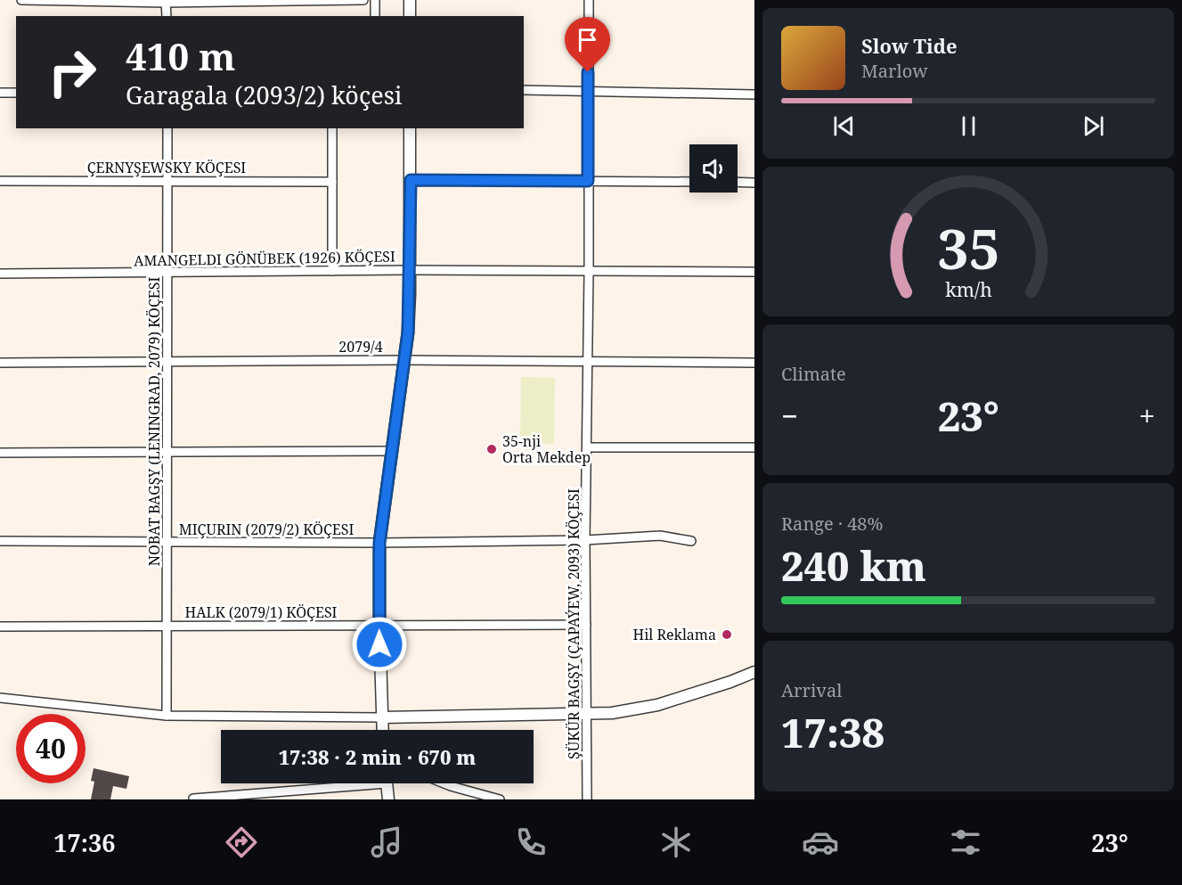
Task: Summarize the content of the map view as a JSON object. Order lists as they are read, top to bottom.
{
  "streets": {
    "street": [
      "ÇERNYŞEWSKY KÖÇESI",
      "AMANGELDI GÖNÜBEK (1926) KÖÇESI",
      "2079/4",
      "NOBAT BAGŞY (LENINGRAD, 2079) KÖÇESI",
      "MIÇURIN (2079/2) KÖÇESI",
      "HALK (2079/1) KÖÇESI",
      "ŞÜKÜR BAGŞY (ÇAPAÝEW, 2093) KÖÇESI"
    ]
  },
  "crossings": [
    ["ÇERNYŞEWSKY KÖÇESI", "NOBAT BAGŞY (LENINGRAD, 2079) KÖÇESI"],
    ["AMANGELDI GÖNÜBEK (1926) KÖÇESI", "NOBAT BAGŞY (LENINGRAD, 2079) KÖÇESI"],
    ["AMANGELDI GÖNÜBEK (1926) KÖÇESI", "ŞÜKÜR BAGŞY (ÇAPAÝEW, 2093) KÖÇESI"],
    ["2079/4", "NOBAT BAGŞY (LENINGRAD, 2079) KÖÇESI"],
    ["2079/4", "ŞÜKÜR BAGŞY (ÇAPAÝEW, 2093) KÖÇESI"],
    ["NOBAT BAGŞY (LENINGRAD, 2079) KÖÇESI", "MIÇURIN (2079/2) KÖÇESI"],
    ["NOBAT BAGŞY (LENINGRAD, 2079) KÖÇESI", "HALK (2079/1) KÖÇESI"],
    ["MIÇURIN (2079/2) KÖÇESI", "ŞÜKÜR BAGŞY (ÇAPAÝEW, 2093) KÖÇESI"],
    ["HALK (2079/1) KÖÇESI", "ŞÜKÜR BAGŞY (ÇAPAÝEW, 2093) KÖÇESI"]
  ],
  "places": ["35-nji Orta Mekdep", "Hil Reklama"],
  "page": {
    "turn": ["410 m", "Garagala (2093/2) köçesi"],
    "song": ["Slow Tide", "Marlow"],
    "tile": [
      "Climate",
      ["Range · 48%", "240 km"],
      ["Arrival", "17:38"]
    ],
    "heat": ["−", "23°", "+"],
    "limit": "40",
    "trip": "17:38 · 2 min · 670 m",
    "tabs": ["17:36", "23°"],
    "gauge": ["35", "km/h"]
  }
}
